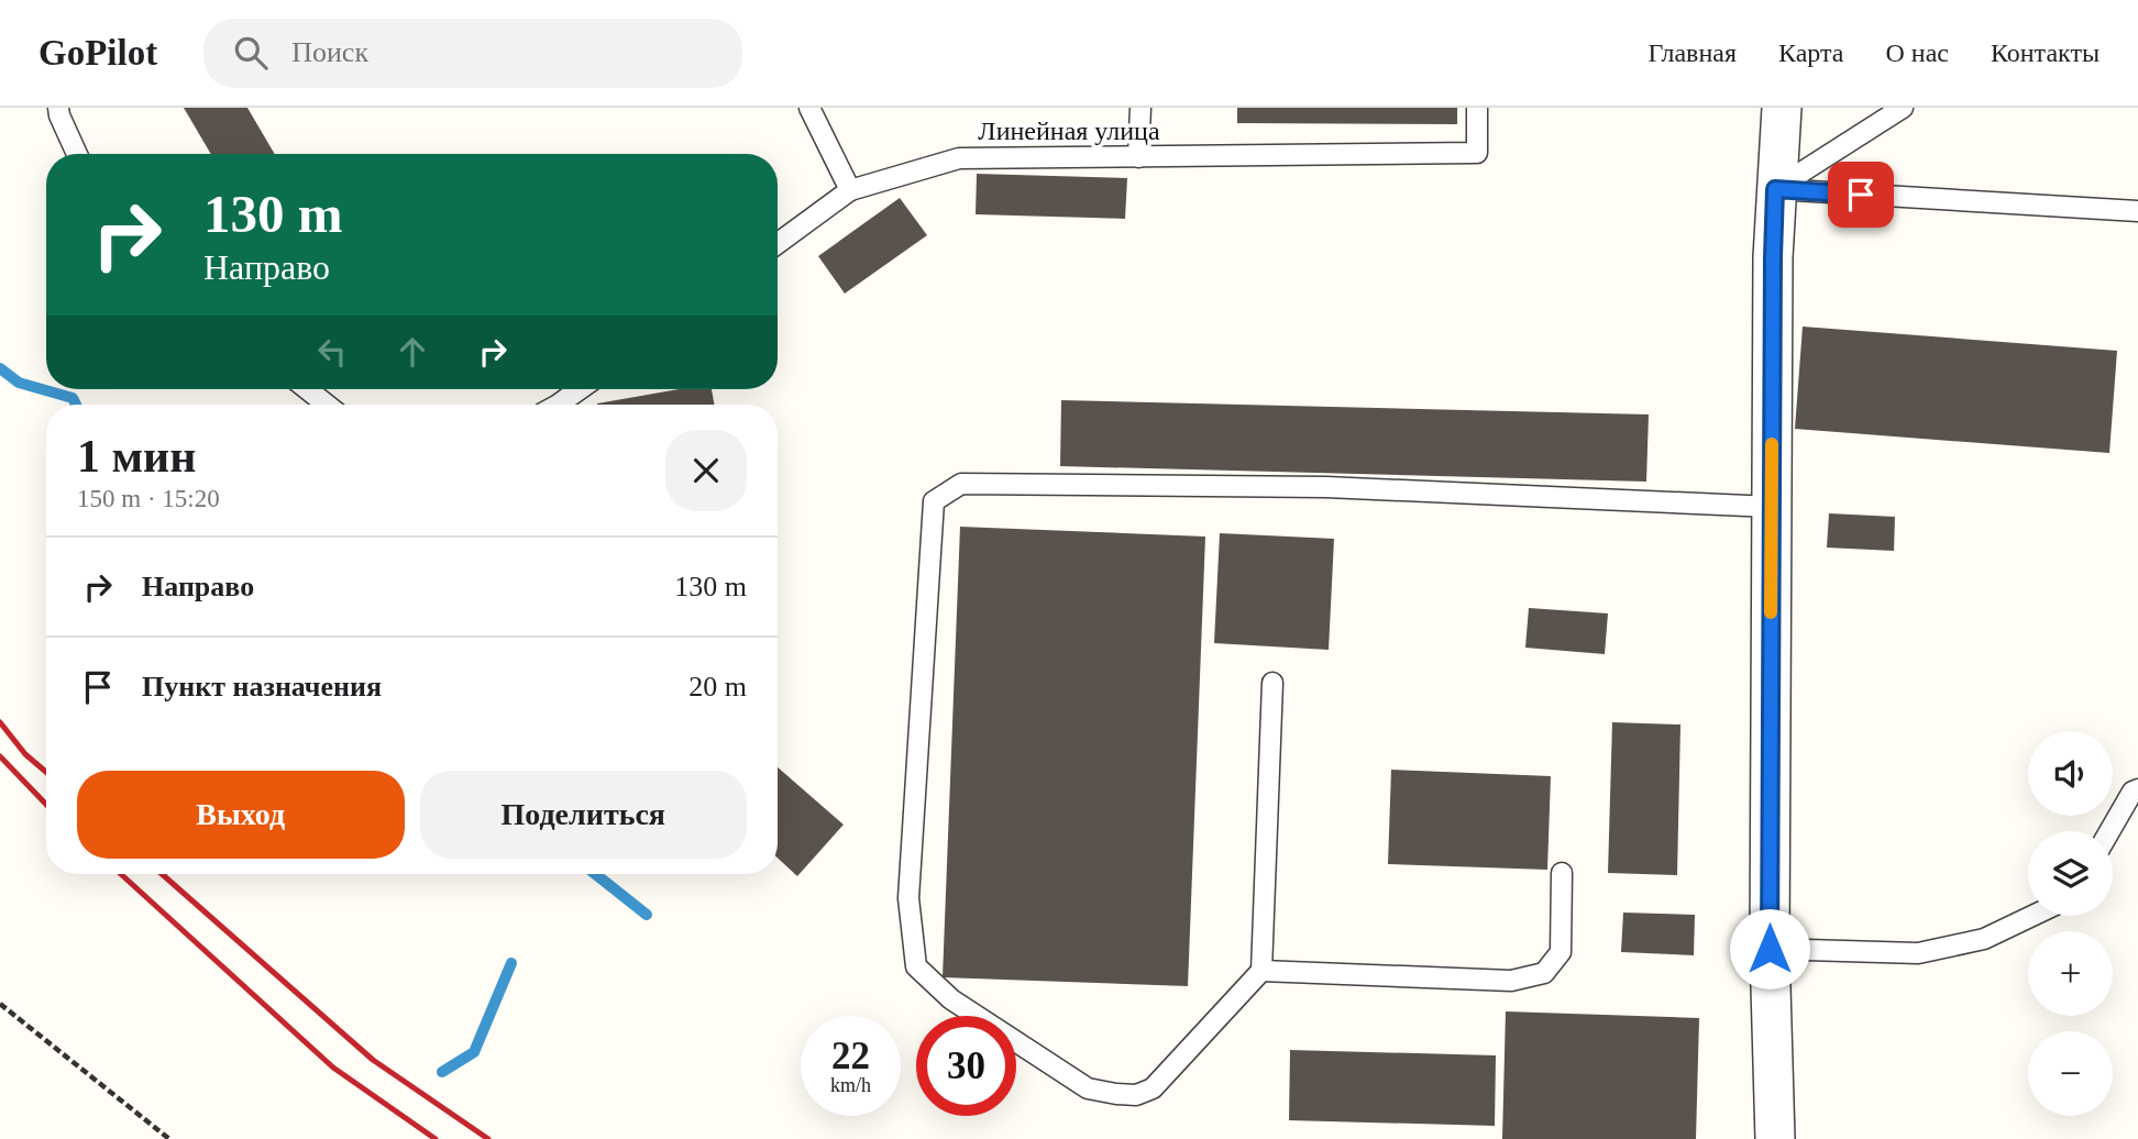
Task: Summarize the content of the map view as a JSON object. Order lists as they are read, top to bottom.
{
  "streets": {
    "lane": ["Линейная улица"]
  },
  "page": {
    "header": "GoPilot",
    "search": "Поиск",
    "nav": [
      "Главная",
      "Карта",
      "О нас",
      "Контакты"
    ],
    "turn": ["130 m", "Направо"],
    "heading": ["1 мин", "150 m · 15:20"],
    "list": [
      {
        "name": "Направо",
        "value": "130 m"
      },
      {
        "name": "Пункт назначения",
        "value": "20 m"
      }
    ],
    "map_buttons": ["+", "−"],
    "buttons": ["Выход", "Поделиться"],
    "speed": "22 km/h",
    "limit": "30"
  }
}
